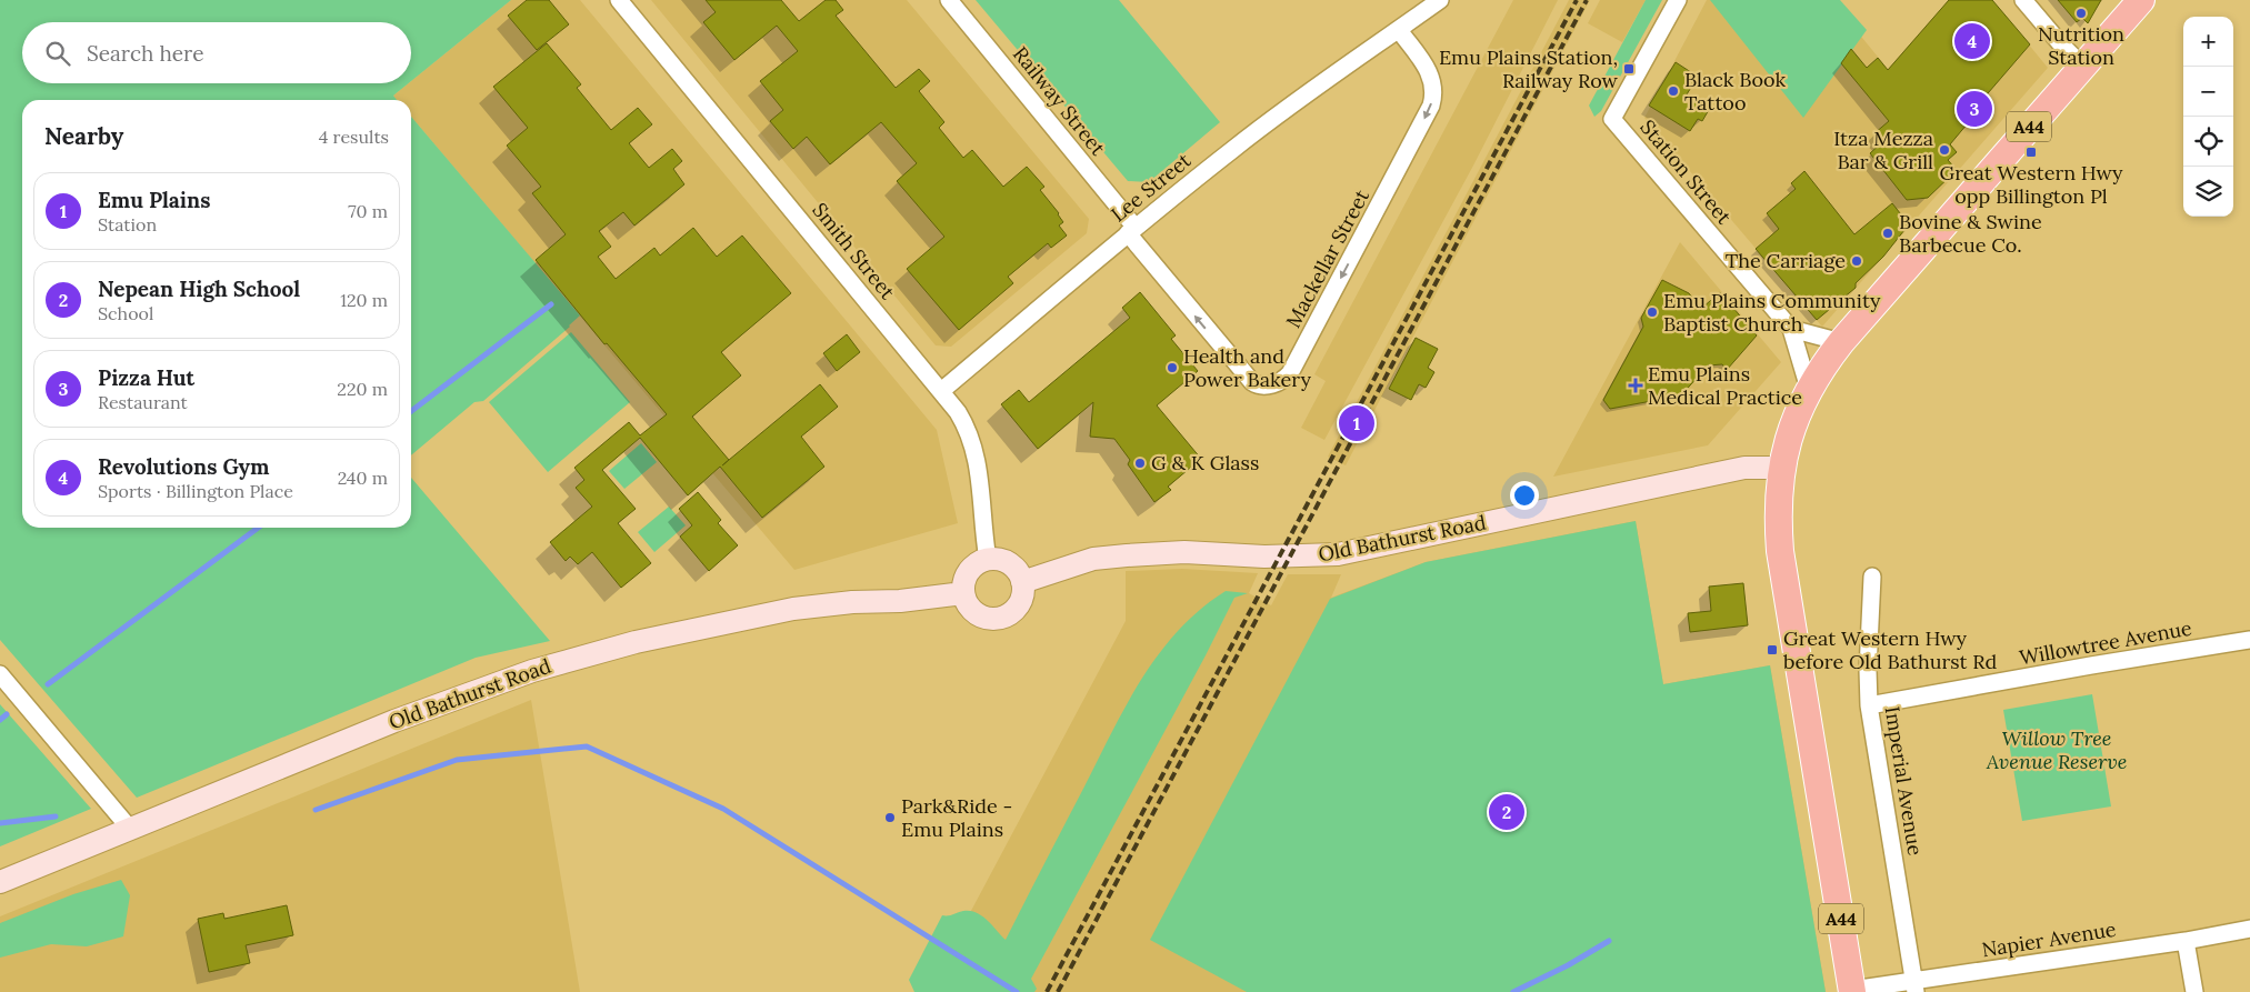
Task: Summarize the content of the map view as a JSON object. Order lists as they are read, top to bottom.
{
  "streets": {
    "highway": ["A44"],
    "main road": ["Old Bathurst Road"],
    "street": [
      "Railway Street",
      "Station Street",
      "Lee Street",
      "Smith Street",
      "Mackellar Street",
      "Willowtree Avenue",
      "Imperial Avenue",
      "Napier Avenue"
    ]
  },
  "crossings": [
    ["Railway Street", "Lee Street"],
    ["Railway Street", "Mackellar Street"],
    ["A44", "Station Street"],
    ["A44", "Old Bathurst Road"],
    ["A44", "Napier Avenue"],
    ["Lee Street", "Smith Street"],
    ["Lee Street", "Mackellar Street"],
    ["Smith Street", "Old Bathurst Road"],
    ["Willowtree Avenue", "Imperial Avenue"],
    ["Imperial Avenue", "Napier Avenue"]
  ],
  "parks": ["Willow Tree Avenue Reserve"],
  "places": {
    "other": [
      "Nutrition Station",
      "Black Book Tattoo",
      "Itza Mezza Bar & Grill",
      "Bovine & Swine Barbecue Co.",
      "The Carriage",
      "Emu Plains Community Baptist Church",
      "Health and Power Bakery",
      "G & K Glass",
      "Park&Ride - Emu Plains"
    ],
    "transit": ["Emu Plains Station, Railway Row", "Great Western Hwy opp Billington Pl", "Great Western Hwy before Old Bathurst Rd"],
    "health": ["Emu Plains Medical Practice"]
  },
  "page": {
    "map_buttons": ["+", "−"],
    "pins": [
      "4",
      "3",
      "1",
      "2"
    ],
    "search": "Search here",
    "heading": ["Nearby", "4 results"],
    "list": [
      {
        "mark": "1",
        "name": "Emu Plains",
        "note": "Station",
        "value": "70 m"
      },
      {
        "mark": "2",
        "name": "Nepean High School",
        "note": "School",
        "value": "120 m"
      },
      {
        "mark": "3",
        "name": "Pizza Hut",
        "note": "Restaurant",
        "value": "220 m"
      },
      {
        "mark": "4",
        "name": "Revolutions Gym",
        "note": "Sports · Billington Place",
        "value": "240 m"
      }
    ]
  }
}
